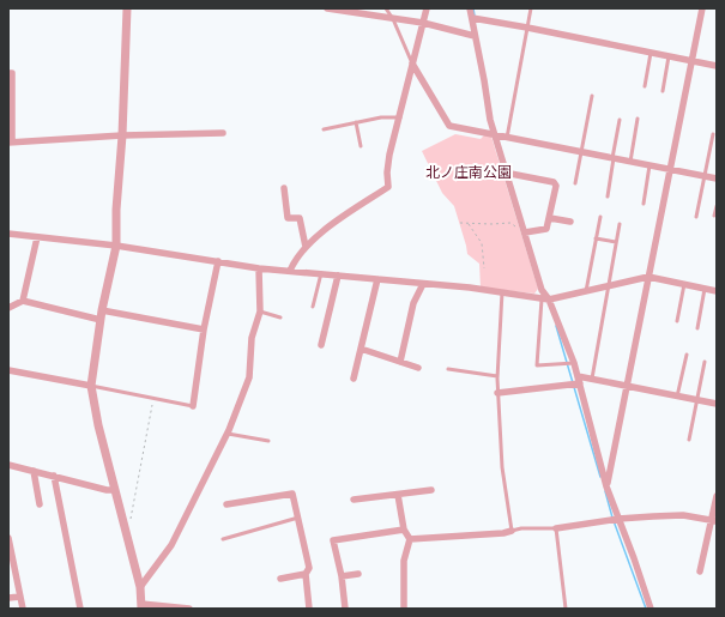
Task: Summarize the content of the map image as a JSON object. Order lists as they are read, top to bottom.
{
  "parks": ["北ノ庄南公園"]
}
